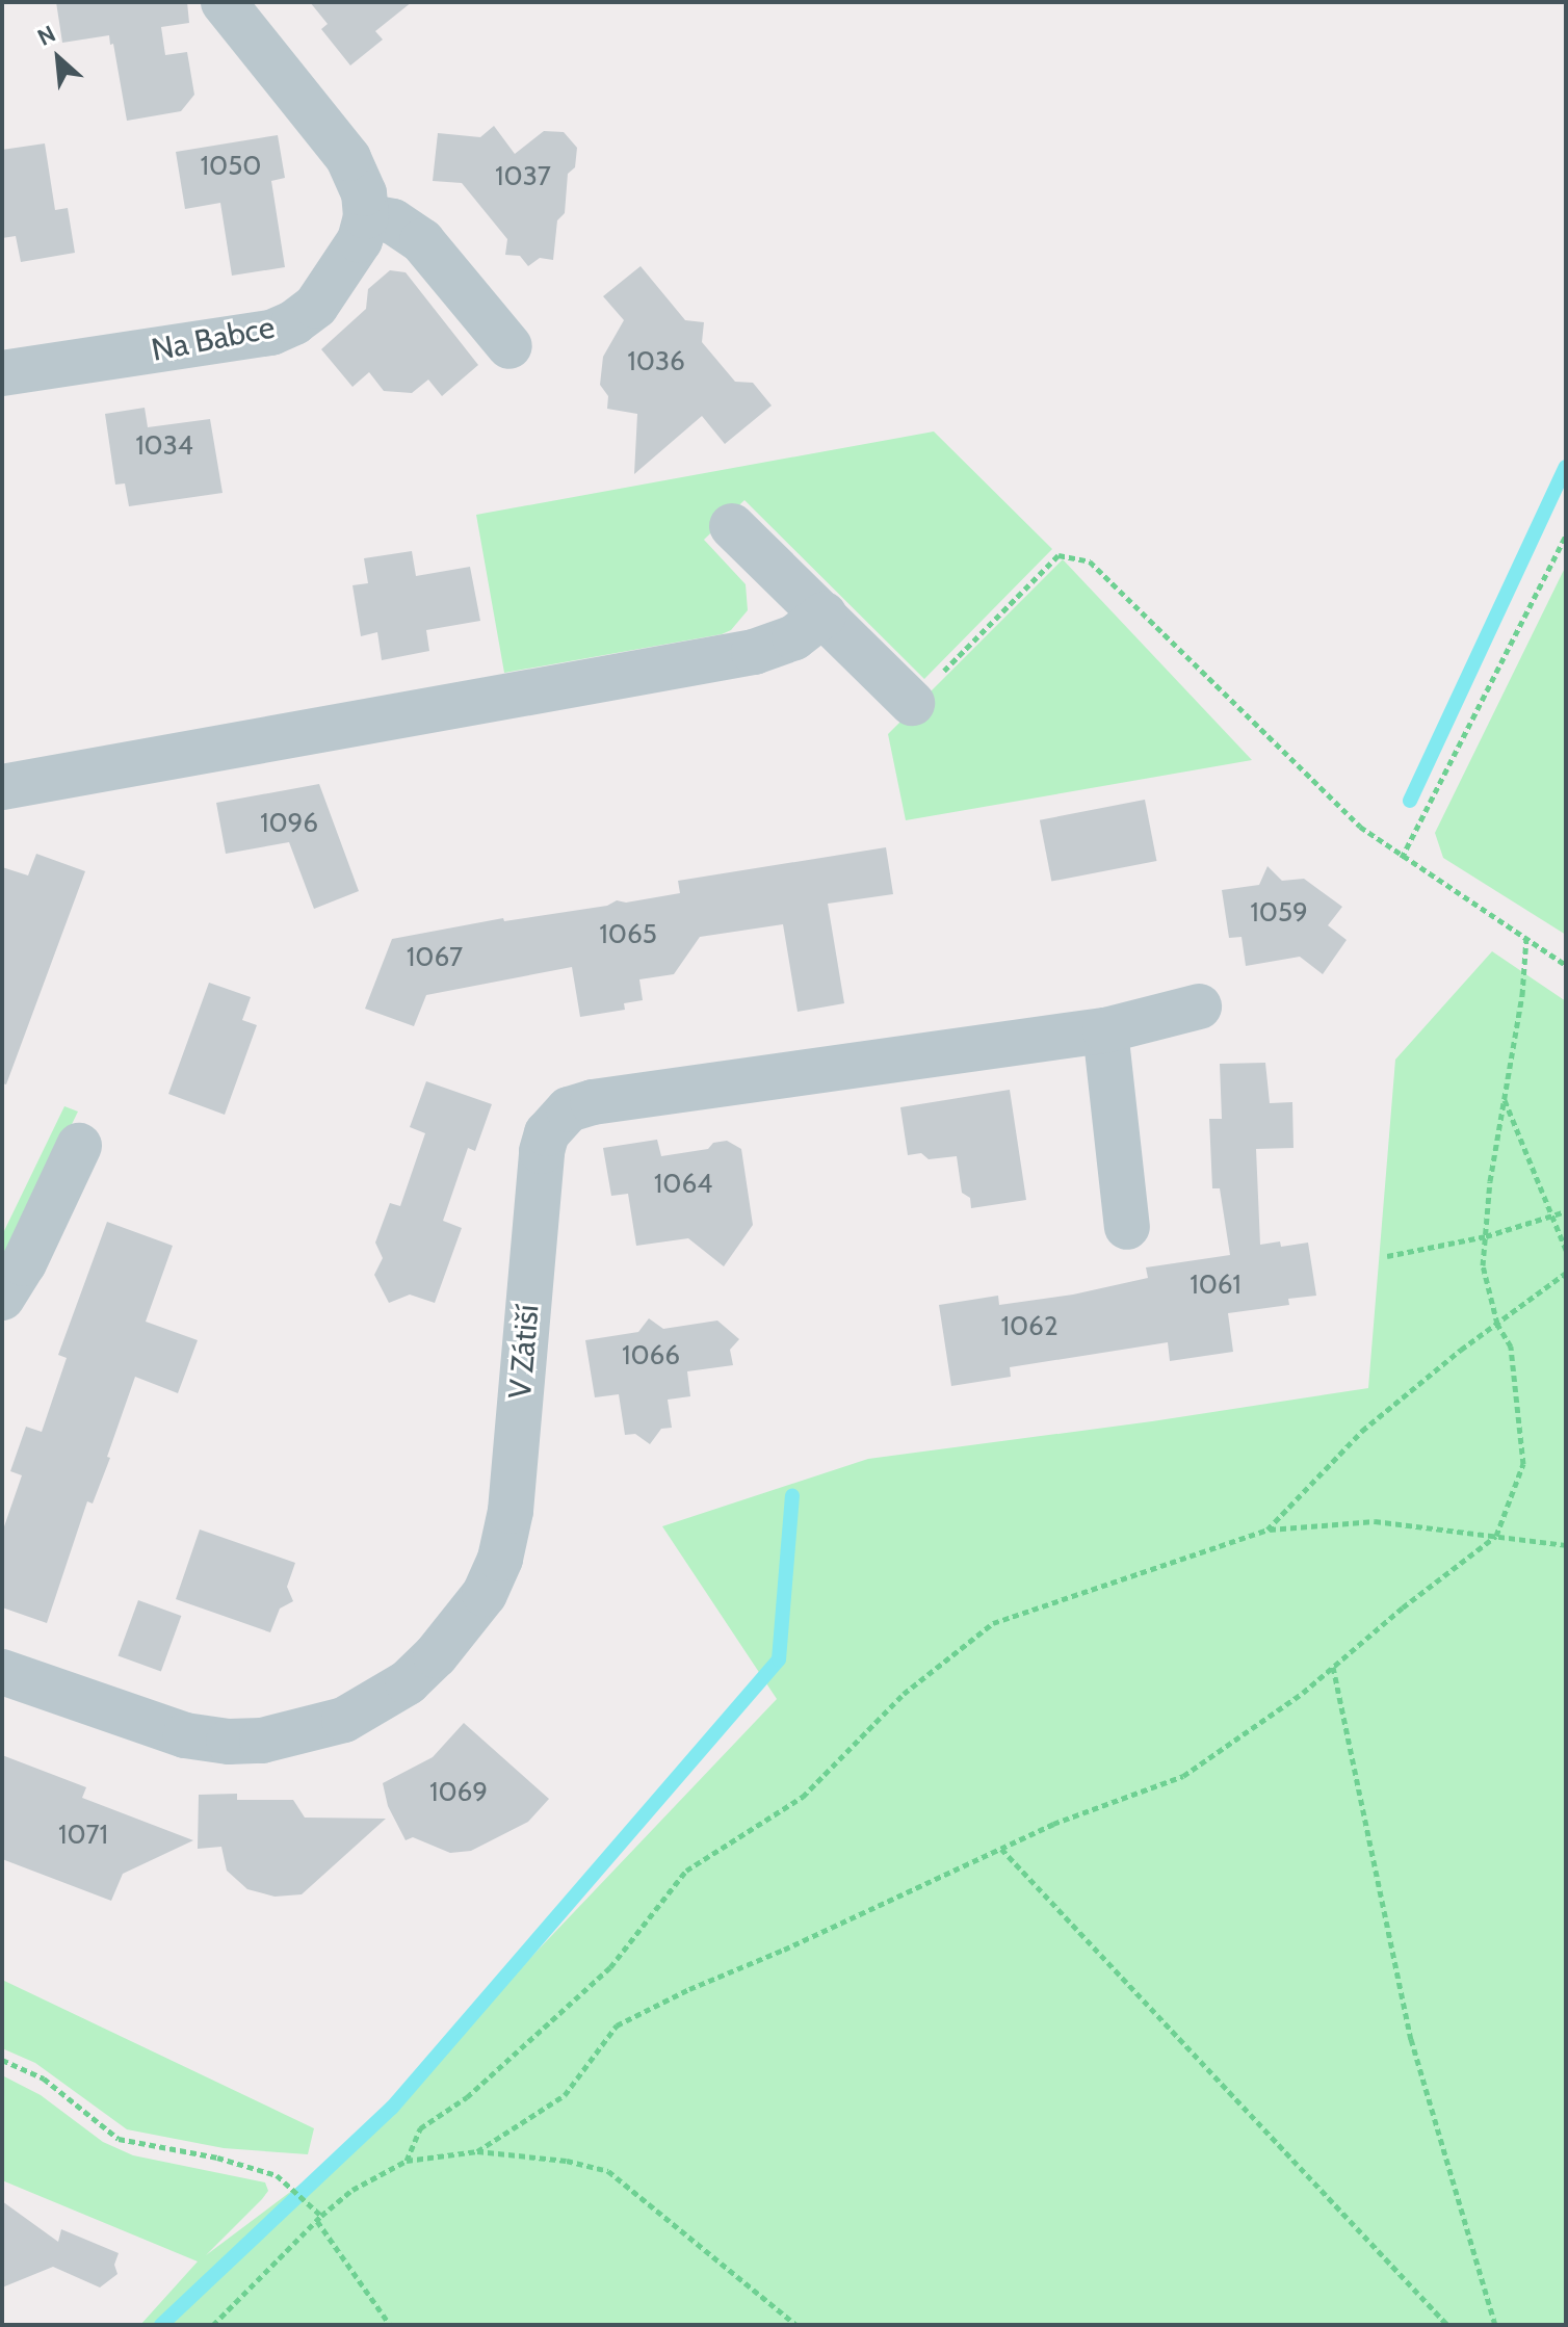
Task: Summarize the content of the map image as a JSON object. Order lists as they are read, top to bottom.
{
  "streets": {
    "street": ["Na Babce", "V Zátiší"]
  },
  "house_numbers": [
    "1050",
    "1037",
    "1036",
    "1034",
    "1096",
    "1059",
    "1065",
    "1067",
    "1064",
    "1061",
    "1062",
    "1066",
    "1069",
    "1071"
  ],
  "north": "top left"
}
